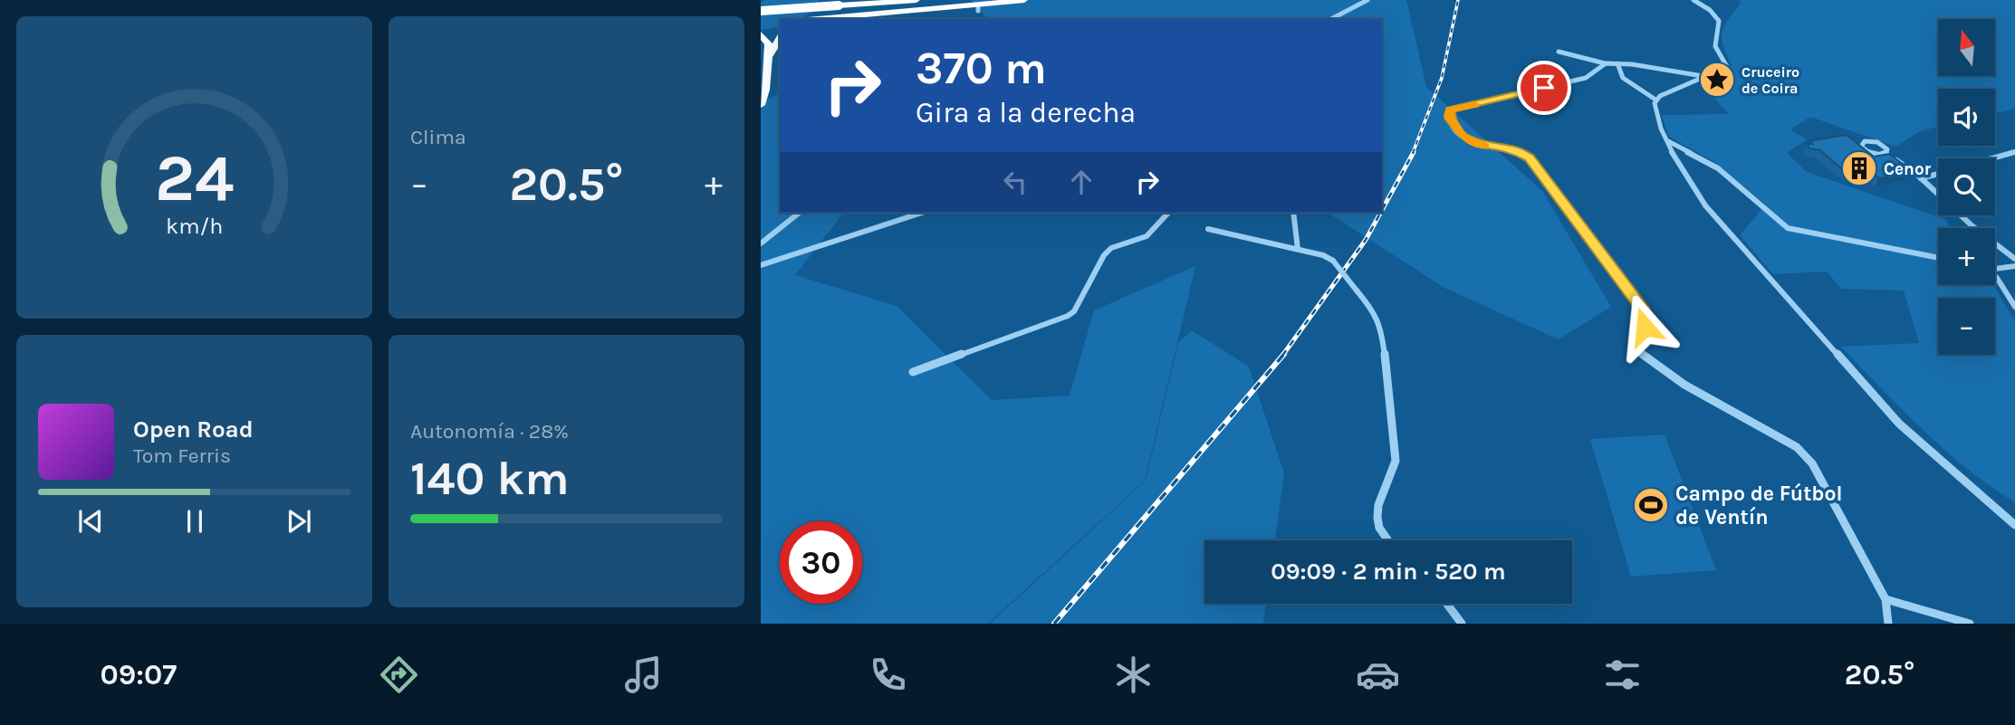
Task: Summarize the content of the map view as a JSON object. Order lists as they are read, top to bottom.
{
  "places": {
    "place": ["Cruceiro de Coira"],
    "building": ["Cenor"],
    "sports": ["Campo de Fútbol de Ventín"]
  },
  "north": "top",
  "page": {
    "tile": [
      "Clima",
      ["Autonomía · 28%", "140 km"]
    ],
    "map_buttons": ["+", "−"],
    "turn": ["370 m", "Gira a la derecha"],
    "heat": ["−", "20.5°", "+"],
    "song": ["Open Road", "Tom Ferris"],
    "limit": "30",
    "trip": "09:09 · 2 min · 520 m",
    "tabs": ["09:07", "20.5°"],
    "gauge": ["24", "km/h"]
  }
}
